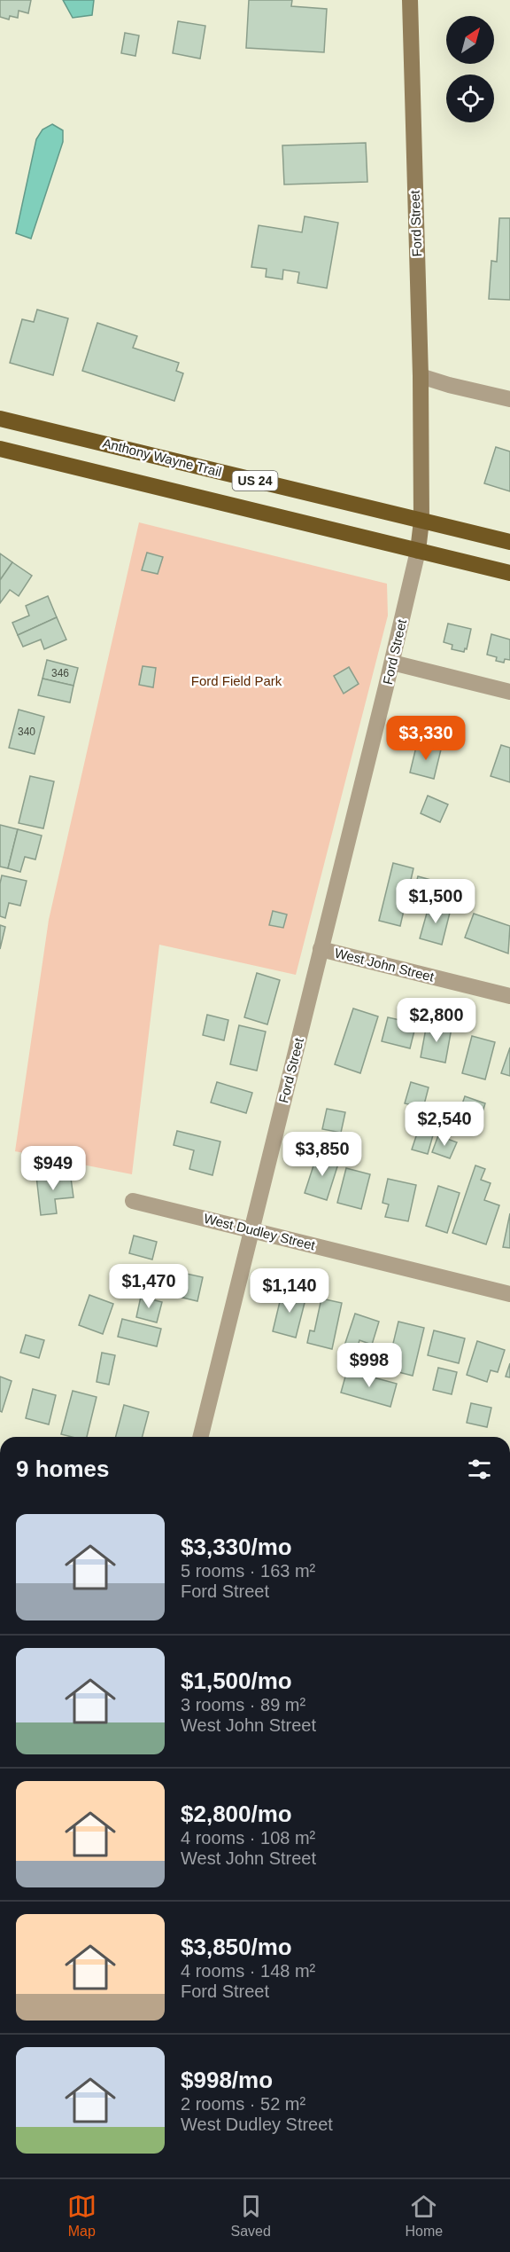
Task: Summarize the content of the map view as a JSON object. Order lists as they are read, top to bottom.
{
  "streets": {
    "highway": ["Anthony Wayne Trail", "US 24"],
    "main road": ["Ford Street"],
    "street": ["West John Street", "West Dudley Street"]
  },
  "crossings": [
    ["Ford Street", "Anthony Wayne Trail"],
    ["Ford Street", "US 24"],
    ["Ford Street", "West John Street"],
    ["Ford Street", "West Dudley Street"]
  ],
  "parks": ["Ford Field Park"],
  "house_numbers": ["346", "340"],
  "north": "top right",
  "page": {
    "price": [
      "$3,330",
      "$1,500",
      "$2,800",
      "$2,540",
      "$3,850",
      "$949",
      "$1,470",
      "$1,140",
      "$998"
    ],
    "heading": "9 homes",
    "list": [
      {
        "name": "$3,330/mo",
        "note": "5 rooms · 163 m² · Ford Street"
      },
      {
        "name": "$1,500/mo",
        "note": "3 rooms · 89 m² · West John Street"
      },
      {
        "name": "$2,800/mo",
        "note": "4 rooms · 108 m² · West John Street"
      },
      {
        "name": "$3,850/mo",
        "note": "4 rooms · 148 m² · Ford Street"
      },
      {
        "name": "$998/mo",
        "note": "2 rooms · 52 m² · West Dudley Street"
      }
    ],
    "tabs": ["Map", "Saved", "Home"]
  }
}
